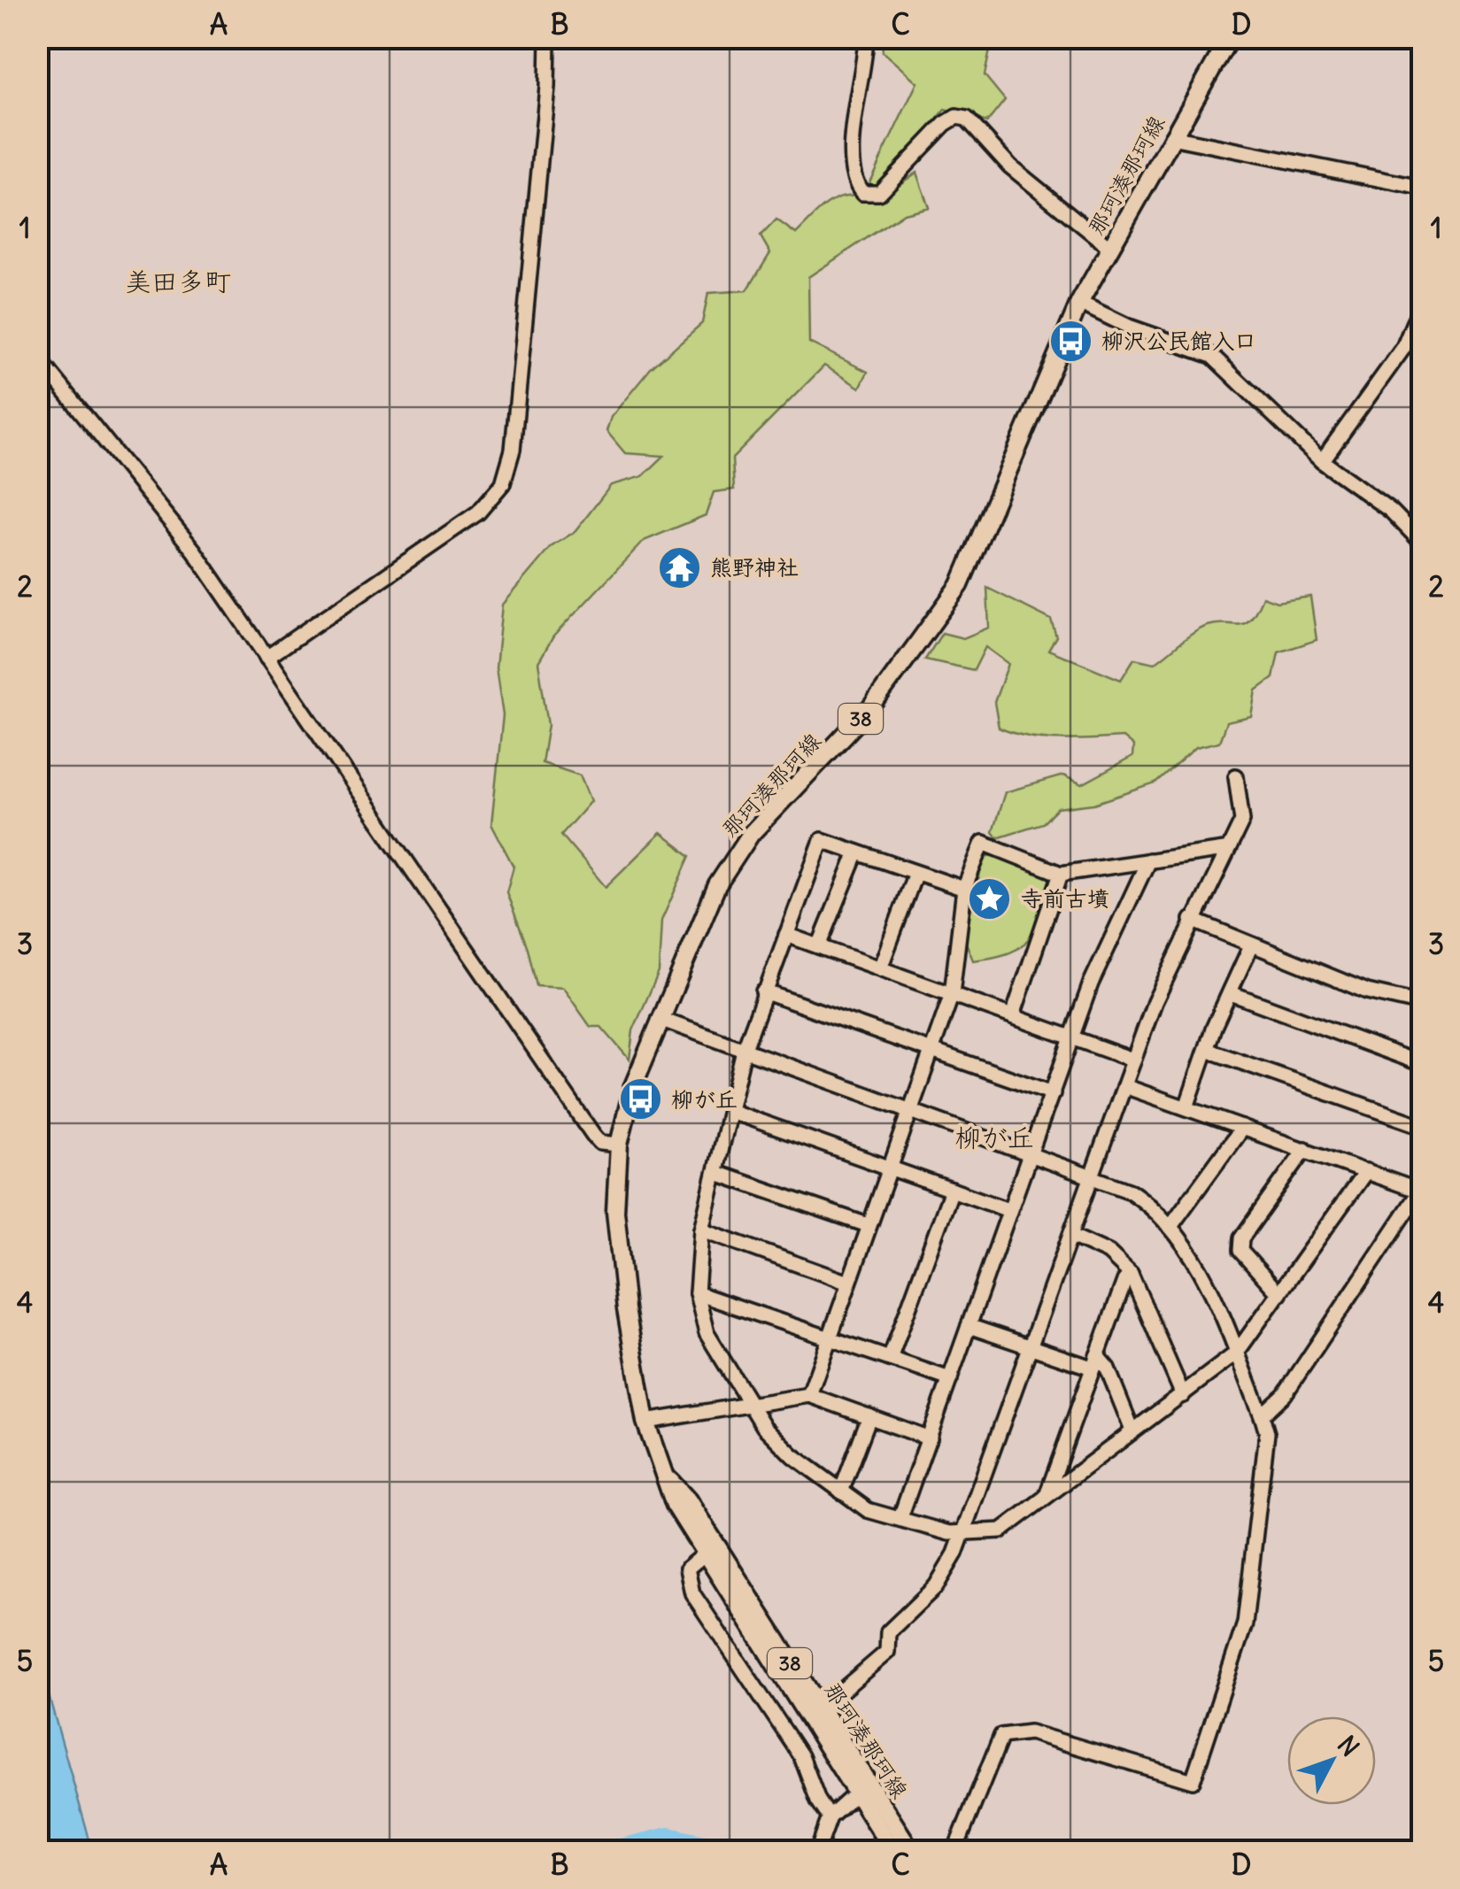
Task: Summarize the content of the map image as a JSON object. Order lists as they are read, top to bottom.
{
  "streets": {
    "main road": ["那珂湊那珂線", "38"]
  },
  "districts": ["美田多町", "柳が丘"],
  "places": {
    "bus stop": ["柳沢公民館入口", "柳が丘"],
    "temple": ["熊野神社"],
    "place": ["寺前古墳"]
  },
  "north": "top right",
  "grid": {
    "columns": [
      "A",
      "B",
      "C",
      "D"
    ],
    "rows": [
      "1",
      "2",
      "3",
      "4",
      "5"
    ]
  }
}
